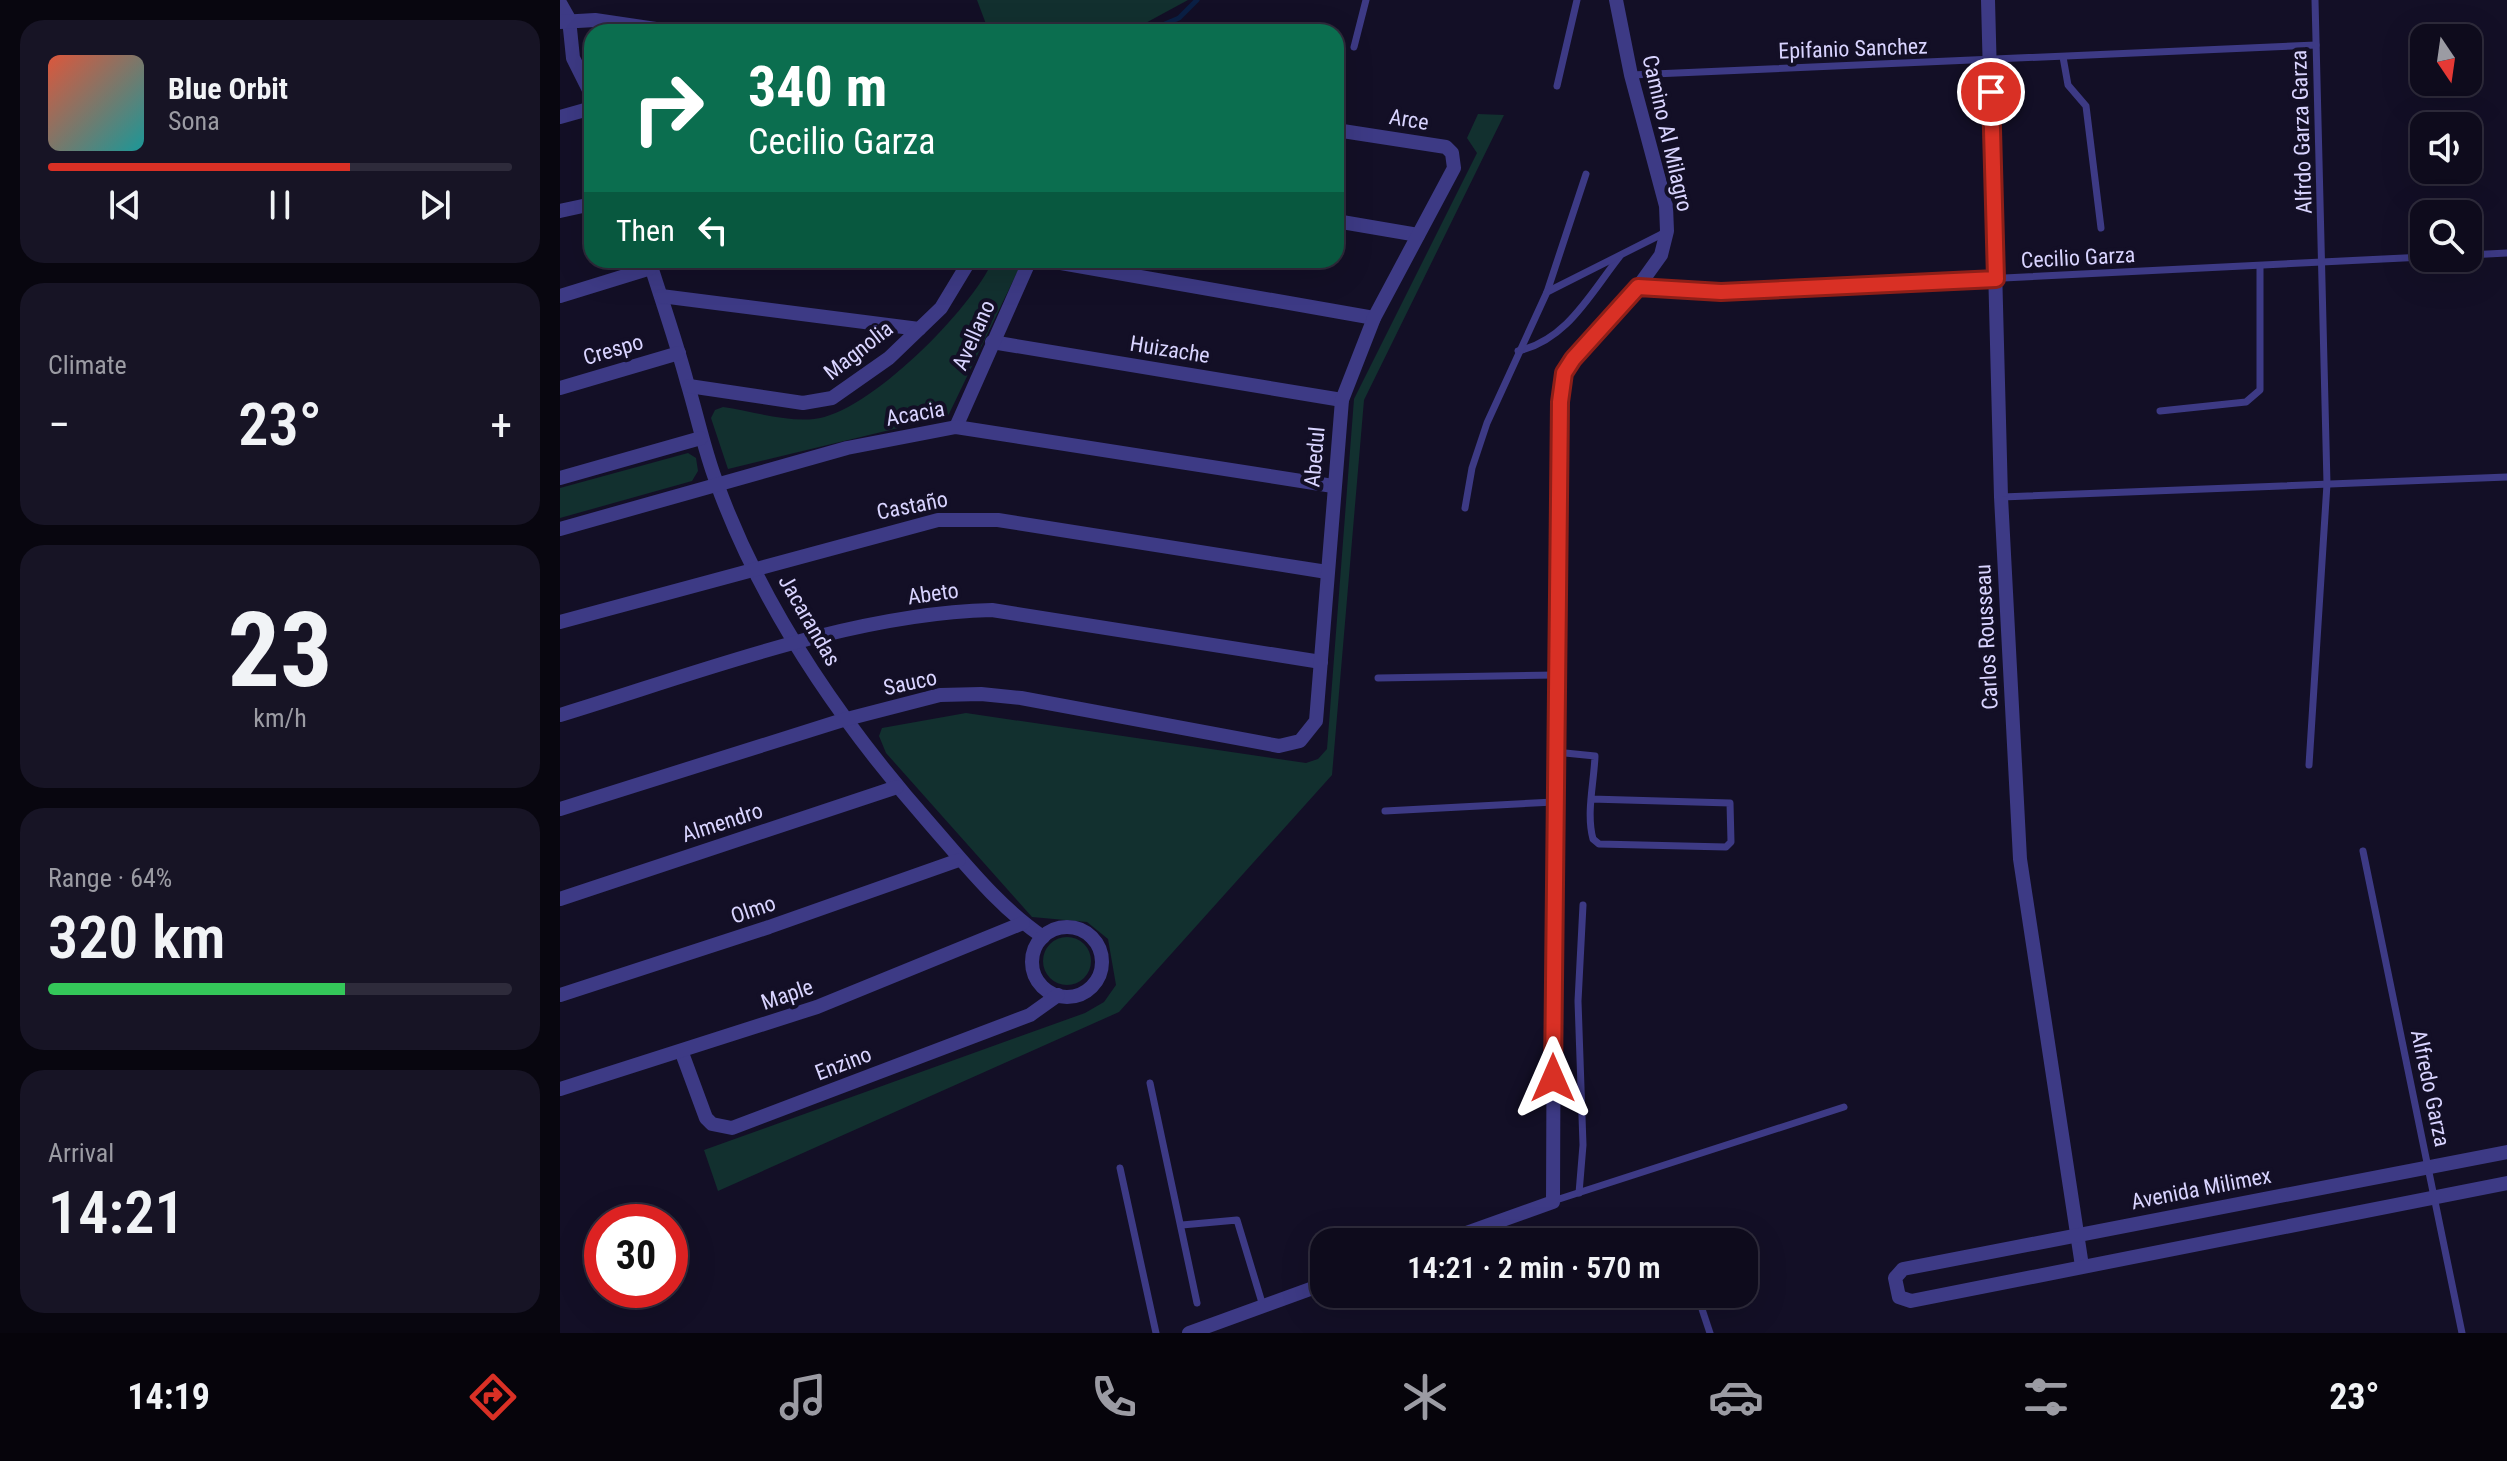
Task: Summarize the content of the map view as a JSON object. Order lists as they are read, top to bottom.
{
  "streets": {
    "street": [
      "Arce",
      "Camino Al Milagro",
      "Avellano",
      "Crespo",
      "Huizache",
      "Magnolia",
      "Acacia",
      "Abedul",
      "Castaño",
      "Abeto",
      "Jacarandas",
      "Carlos Rousseau",
      "Sauco",
      "Almendro",
      "Olmo",
      "Maple",
      "Enzino",
      "Avenida Milimex"
    ],
    "lane": [
      "Epifanio Sanchez",
      "Alfrdo Garza Garza",
      "Cecilio Garza",
      "Alfredo Garza"
    ]
  },
  "crossings": [
    ["Epifanio Sanchez", "Alfrdo Garza Garza"],
    ["Epifanio Sanchez", "Camino Al Milagro"],
    ["Epifanio Sanchez", "Carlos Rousseau"],
    ["Arce", "Abedul"],
    ["Alfrdo Garza Garza", "Cecilio Garza"],
    ["Camino Al Milagro", "Cecilio Garza"],
    ["Cecilio Garza", "Carlos Rousseau"],
    ["Avellano", "Huizache"],
    ["Avellano", "Acacia"],
    ["Crespo", "Jacarandas"],
    ["Huizache", "Abedul"],
    ["Magnolia", "Jacarandas"],
    ["Acacia", "Abedul"],
    ["Acacia", "Jacarandas"],
    ["Abedul", "Castaño"],
    ["Abedul", "Abeto"],
    ["Abedul", "Sauco"],
    ["Castaño", "Jacarandas"],
    ["Abeto", "Jacarandas"],
    ["Jacarandas", "Sauco"],
    ["Jacarandas", "Almendro"],
    ["Jacarandas", "Olmo"],
    ["Jacarandas", "Maple"],
    ["Jacarandas", "Enzino"],
    ["Carlos Rousseau", "Avenida Milimex"],
    ["Maple", "Enzino"],
    ["Alfredo Garza", "Avenida Milimex"]
  ],
  "north": "bottom",
  "page": {
    "turn": ["340 m", "Cecilio Garza"],
    "song": ["Blue Orbit", "Sona"],
    "then": "Then",
    "tile": [
      "Climate",
      ["23", "km/h"],
      ["Range · 64%", "320 km"],
      ["Arrival", "14:21"]
    ],
    "heat": ["−", "23°", "+"],
    "limit": "30",
    "trip": "14:21 · 2 min · 570 m",
    "tabs": ["14:19", "23°"]
  }
}
